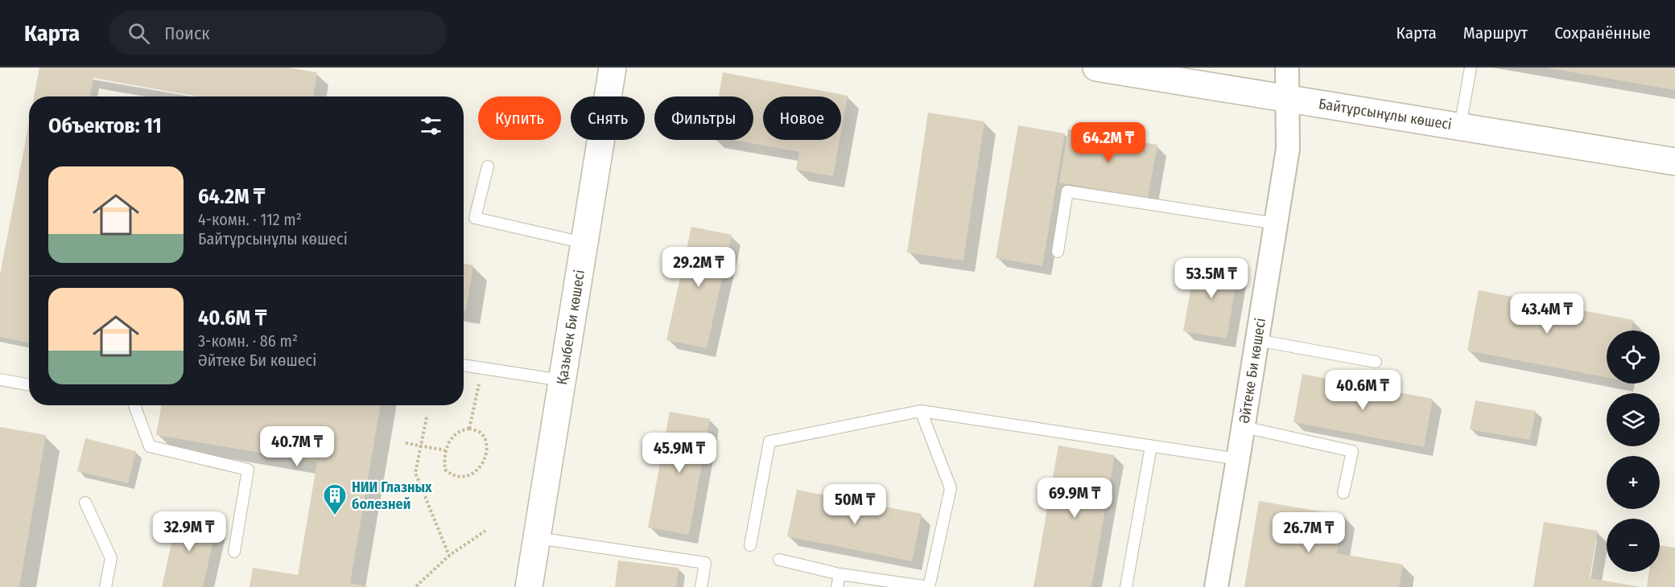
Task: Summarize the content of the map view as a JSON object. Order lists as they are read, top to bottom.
{
  "streets": {
    "street": ["Байтұрсынұлы көшесі", "Қазыбек Би көшесі", "Әйтеке Би көшесі"]
  },
  "crossings": [
    ["Байтұрсынұлы көшесі", "Әйтеке Би көшесі"]
  ],
  "places": {
    "building": ["НИИ Глазных болезней"]
  },
  "page": {
    "header": "Карта",
    "search": "Поиск",
    "nav": ["Карта", "Маршрут", "Сохранённые"],
    "chip": [
      "Купить",
      "Снять",
      "Фильтры",
      "Новое"
    ],
    "heading": "Объектов: 11",
    "price": [
      "64.2M ₸",
      "29.2M ₸",
      "53.5M ₸",
      "43.4M ₸",
      "40.6M ₸",
      "40.7M ₸",
      "45.9M ₸",
      "69.9M ₸",
      "50M ₸",
      "32.9M ₸",
      "26.7M ₸"
    ],
    "list": [
      {
        "name": "64.2M ₸",
        "note": "4-комн. · 112 m² · Байтұрсынұлы көшесі"
      },
      {
        "name": "40.6M ₸",
        "note": "3-комн. · 86 m² · Әйтеке Би көшесі"
      }
    ],
    "map_buttons": ["+", "−"]
  }
}
